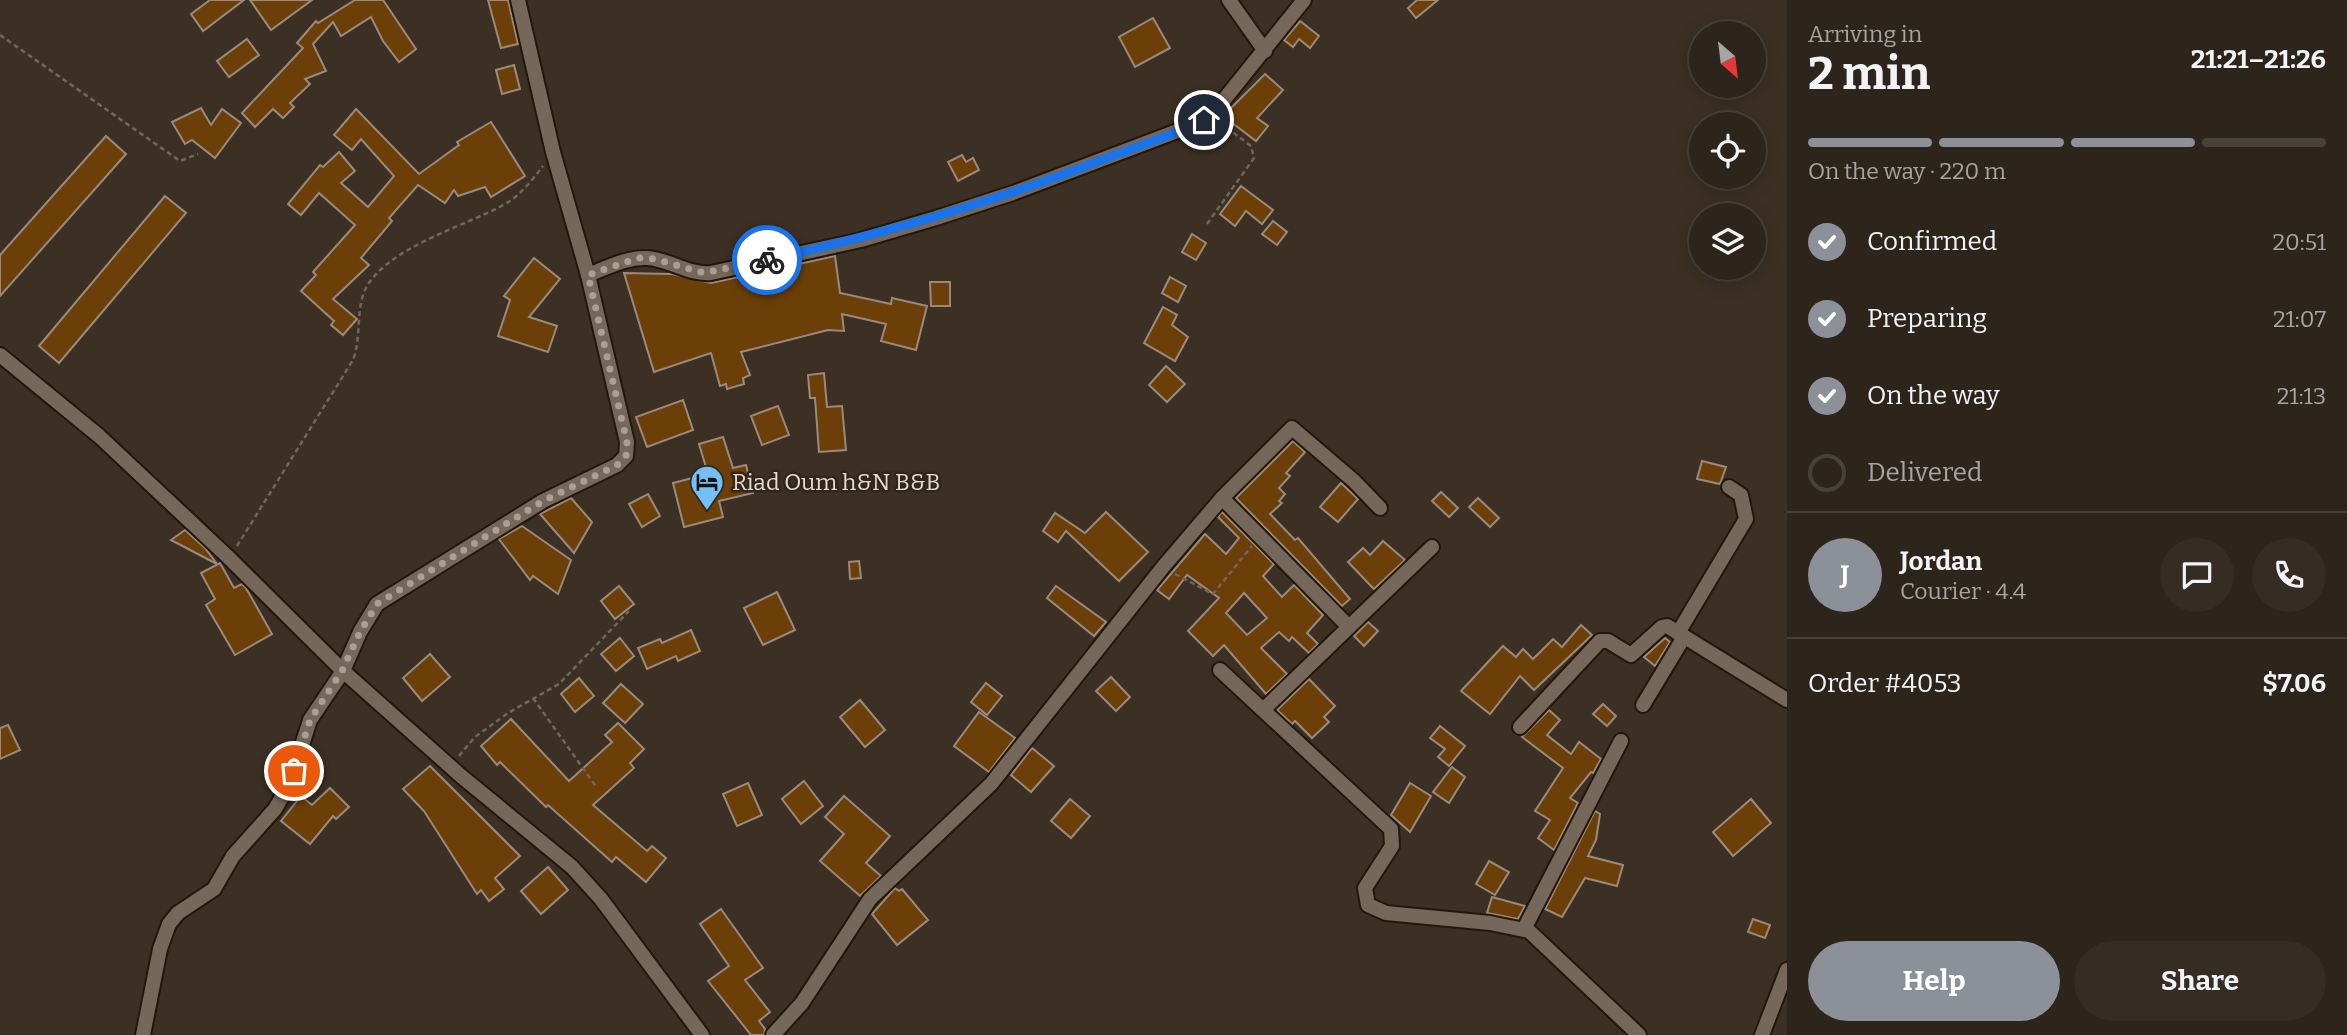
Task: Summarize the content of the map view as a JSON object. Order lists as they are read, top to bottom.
{
  "places": {
    "hotel": ["Riad Oum h&N B&B"]
  },
  "north": "bottom right",
  "page": {
    "heading": ["2 min", "Arriving in", "21:21–21:26"],
    "panel": [
      "Jordan",
      "Courier · 4.4",
      "Order #4053",
      "$7.06"
    ],
    "bar": "On the way · 220 m",
    "list": [
      ["Confirmed", "20:51"],
      ["Preparing", "21:07"],
      ["On the way", "21:13"],
      "Delivered"
    ],
    "round": "J",
    "buttons": ["Help", "Share"]
  }
}
